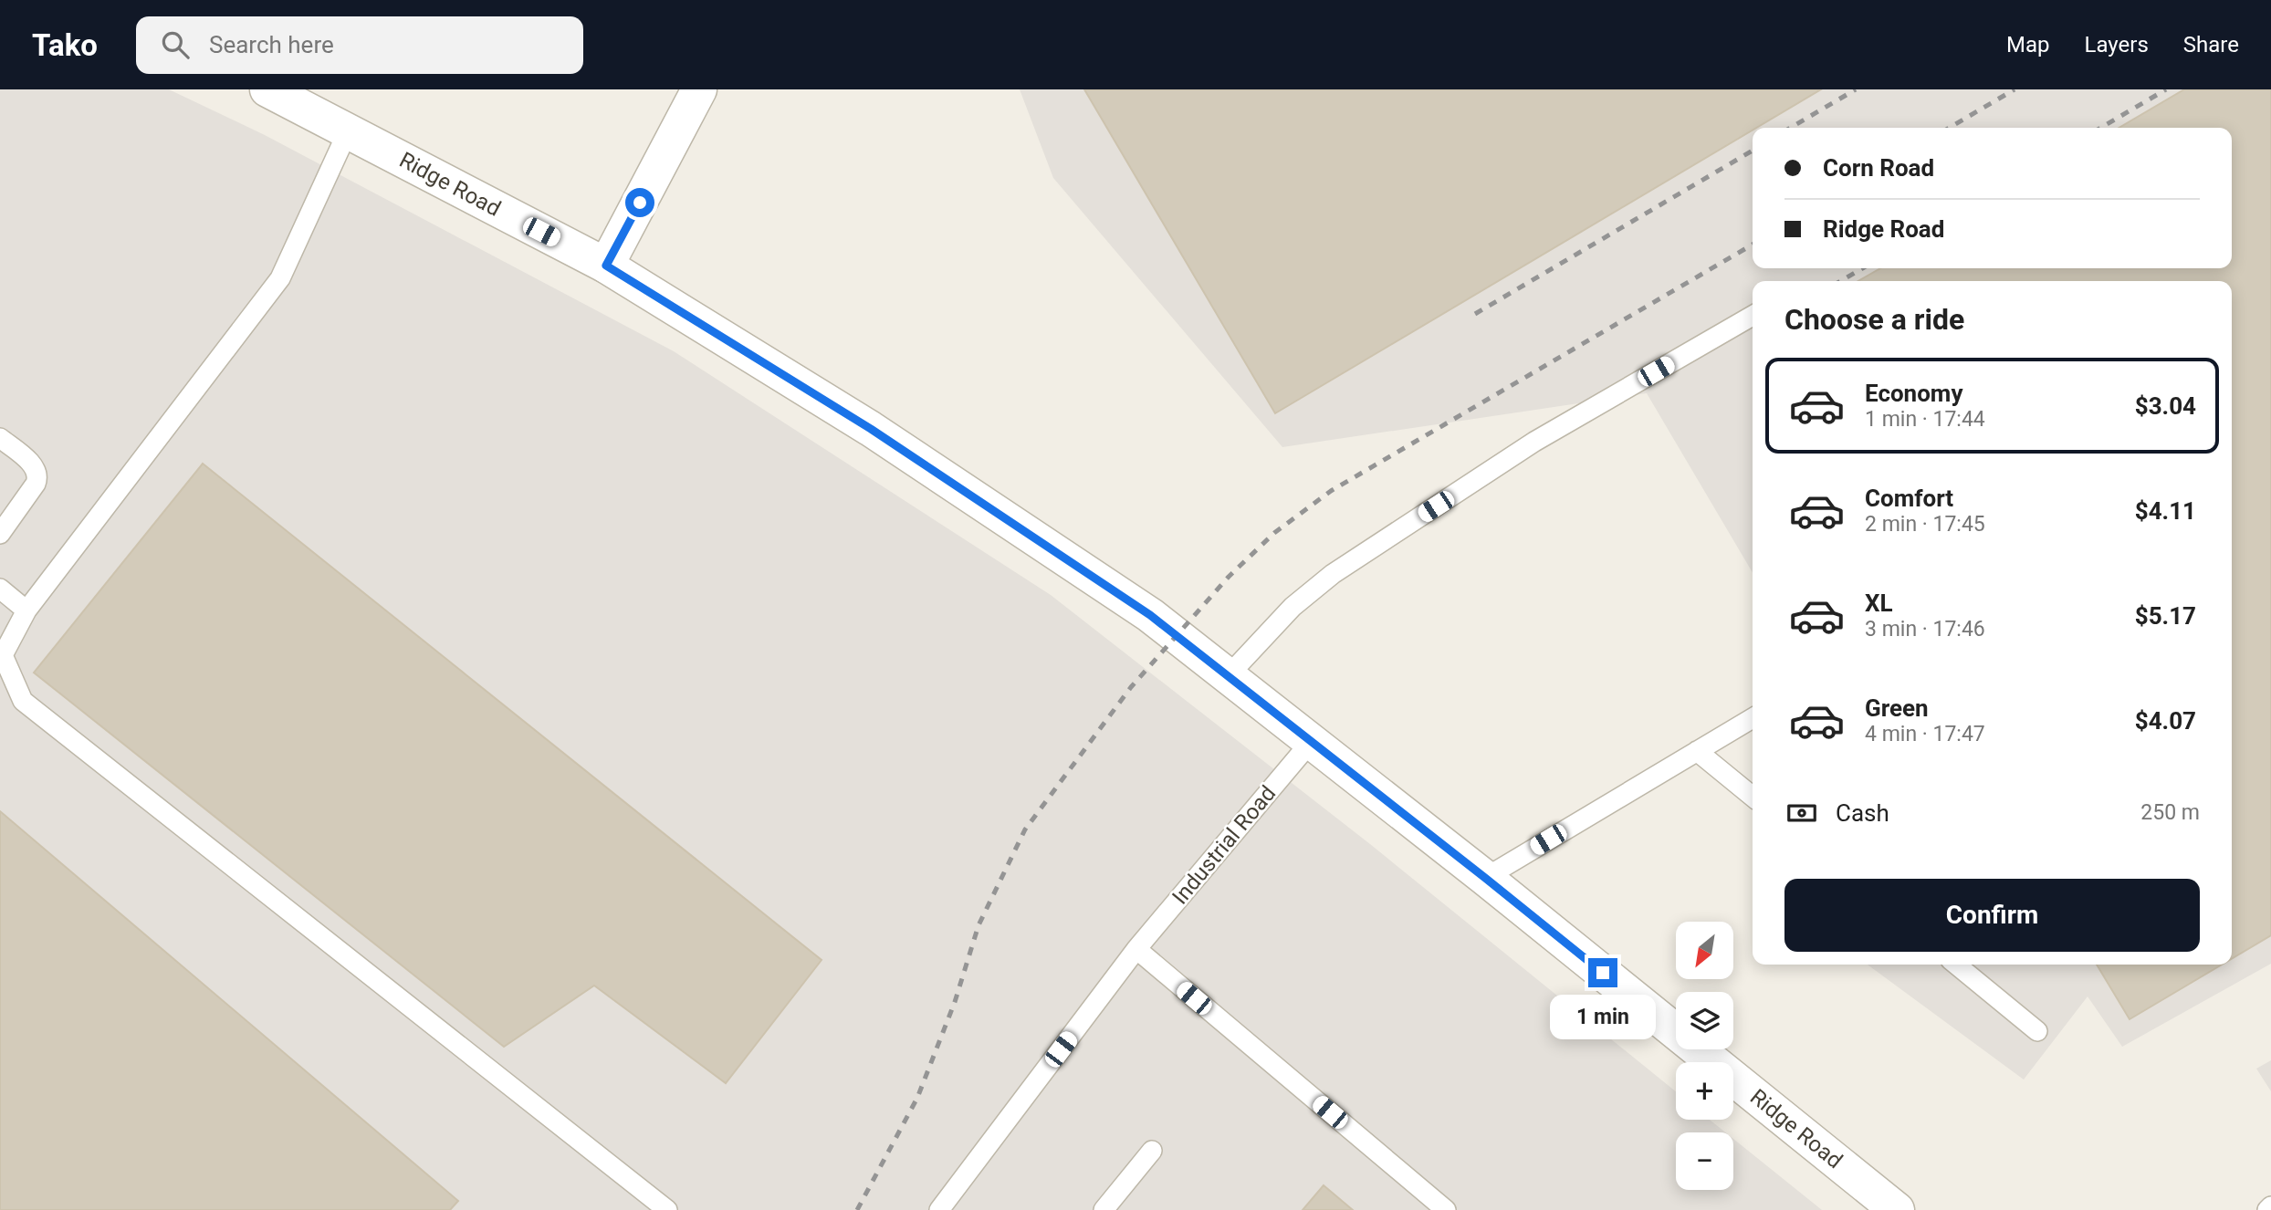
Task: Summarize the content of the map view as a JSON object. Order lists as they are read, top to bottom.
{
  "streets": {
    "street": ["Ridge Road"],
    "lane": ["Industrial Road"]
  },
  "crossings": [
    ["Ridge Road", "Industrial Road"]
  ],
  "north": "bottom left",
  "page": {
    "header": "Tako",
    "search": "Search here",
    "nav": ["Map", "Layers", "Share"],
    "banner": ["Corn Road", "Ridge Road"],
    "heading": "Choose a ride",
    "list": [
      {
        "name": "Economy",
        "note": "1 min · 17:44",
        "value": "$3.04"
      },
      {
        "name": "Comfort",
        "note": "2 min · 17:45",
        "value": "$4.11"
      },
      {
        "name": "XL",
        "note": "3 min · 17:46",
        "value": "$5.17"
      },
      {
        "name": "Green",
        "note": "4 min · 17:47",
        "value": "$4.07"
      }
    ],
    "pay": ["Cash", "250 m"],
    "buttons": "Confirm",
    "map_buttons": ["+", "−"],
    "bubble": "1 min"
  }
}
